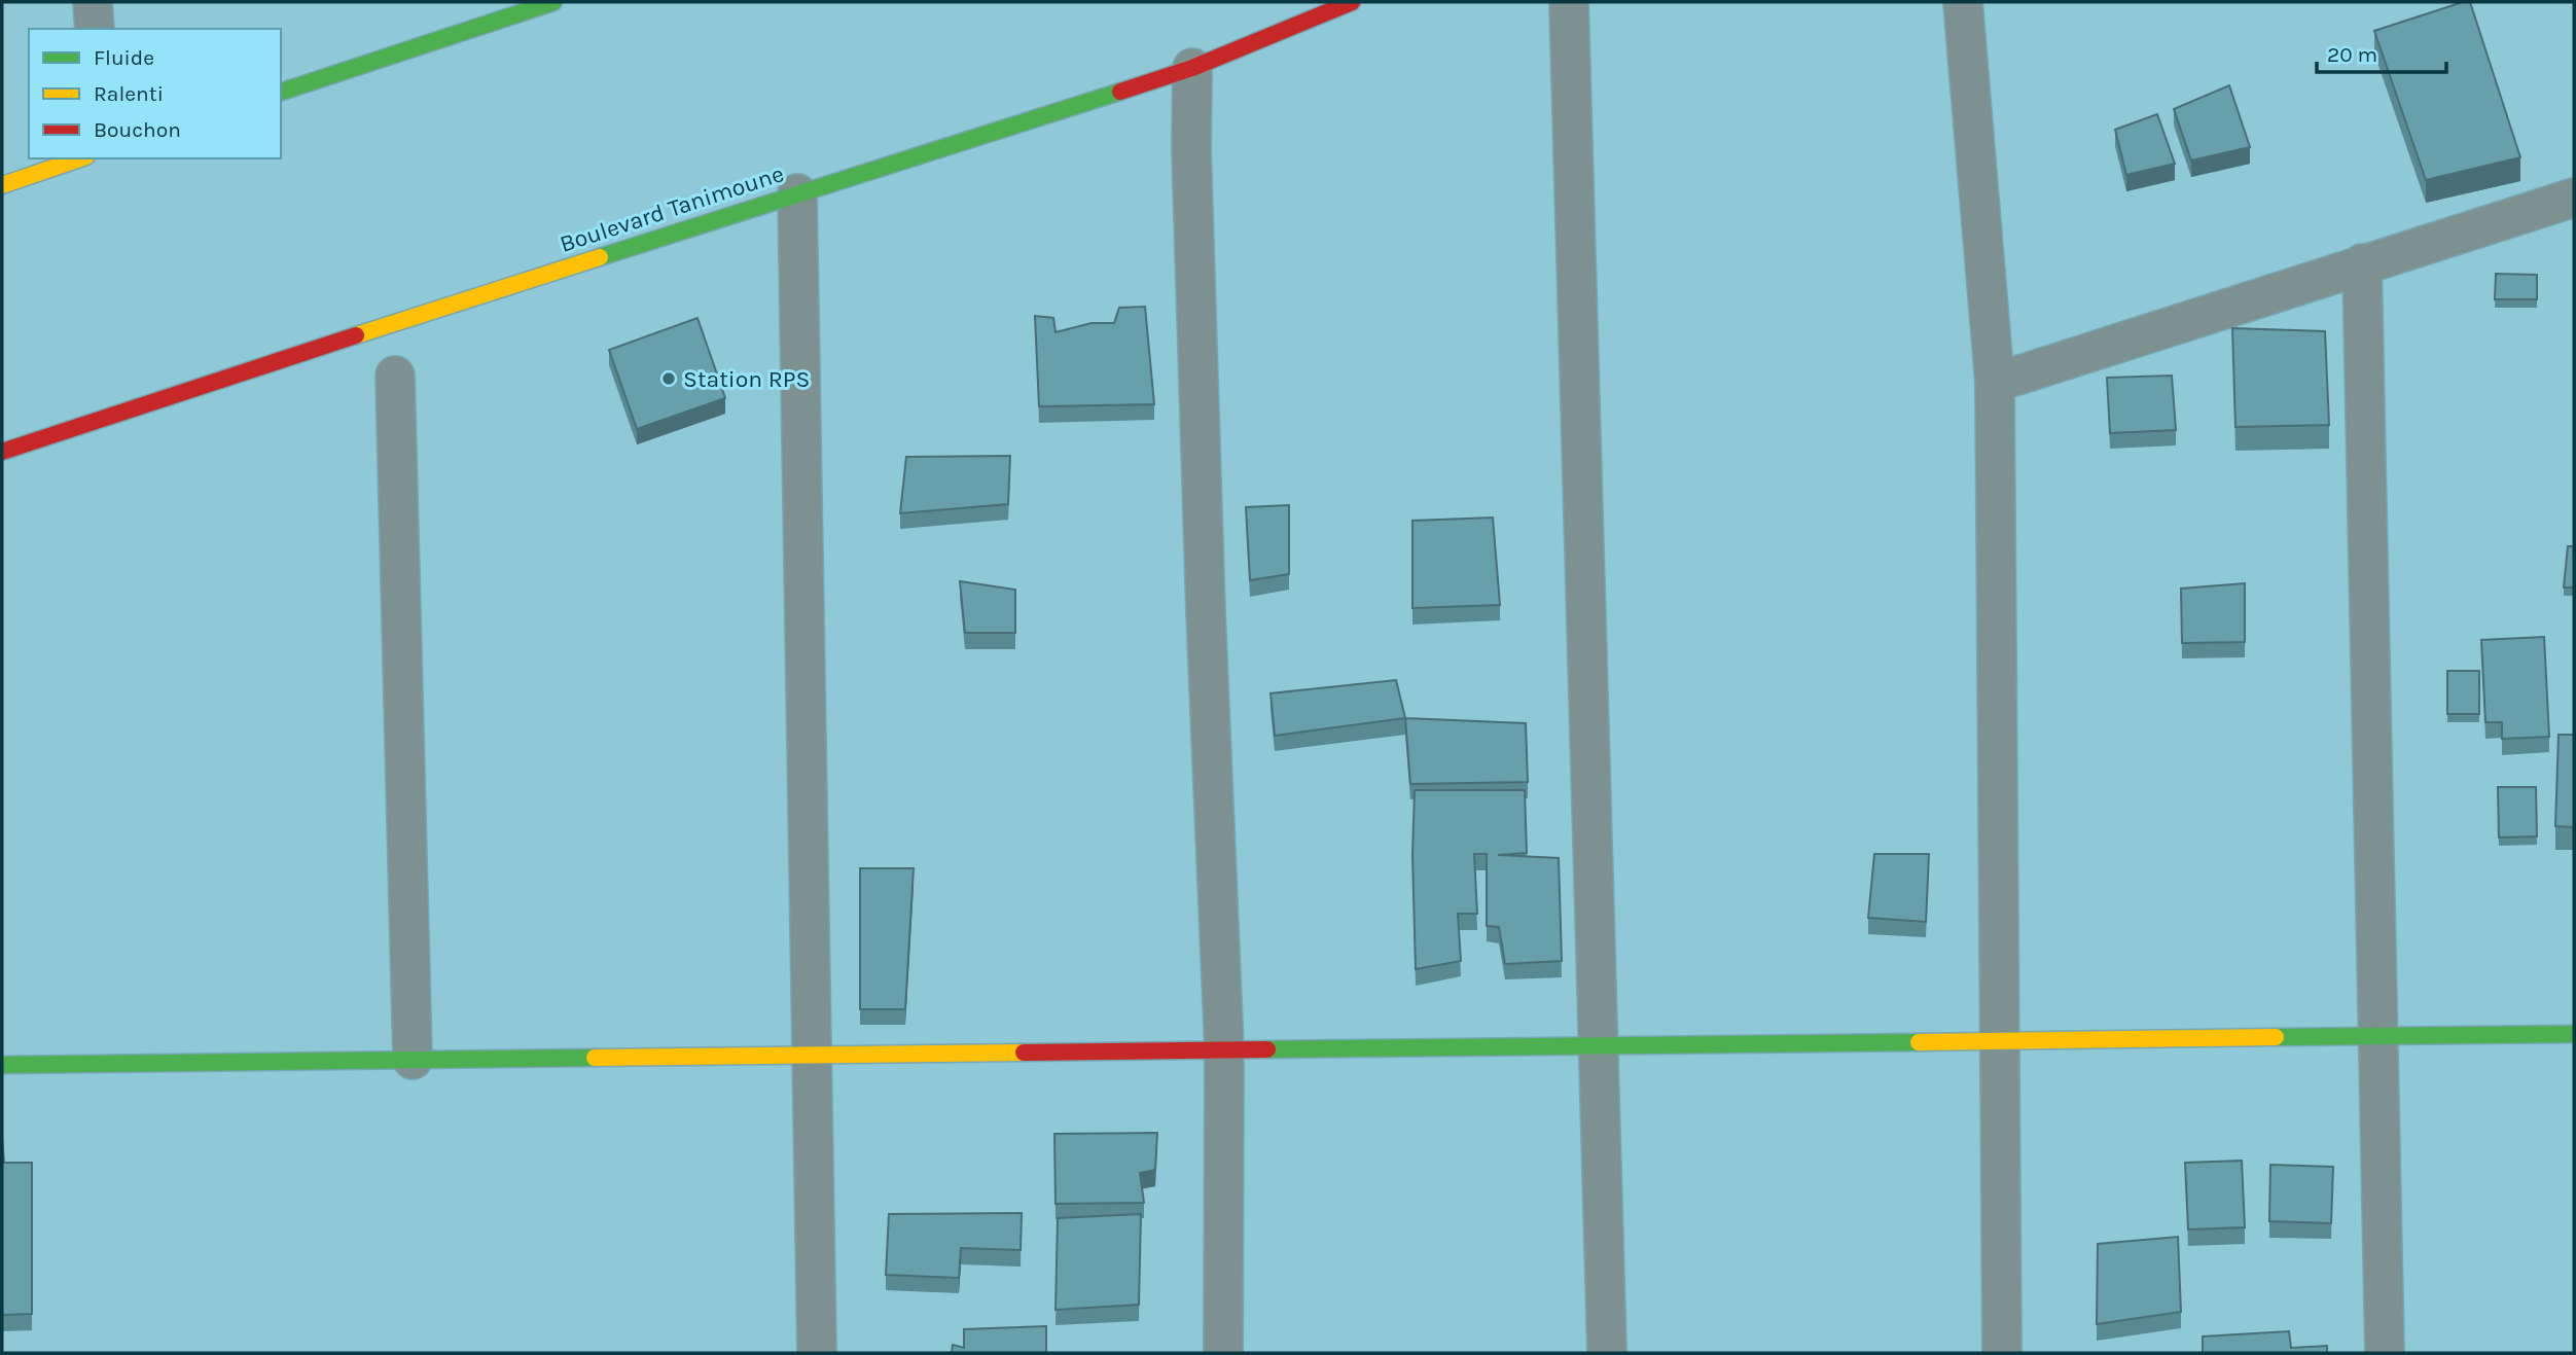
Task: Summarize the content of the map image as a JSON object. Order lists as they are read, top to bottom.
{
  "streets": {
    "street": ["Boulevard Tanimoune"]
  },
  "places": ["Station RPS"],
  "legend": ["Fluide", "Ralenti", "Bouchon"],
  "scale_bar": "20 m"
}
